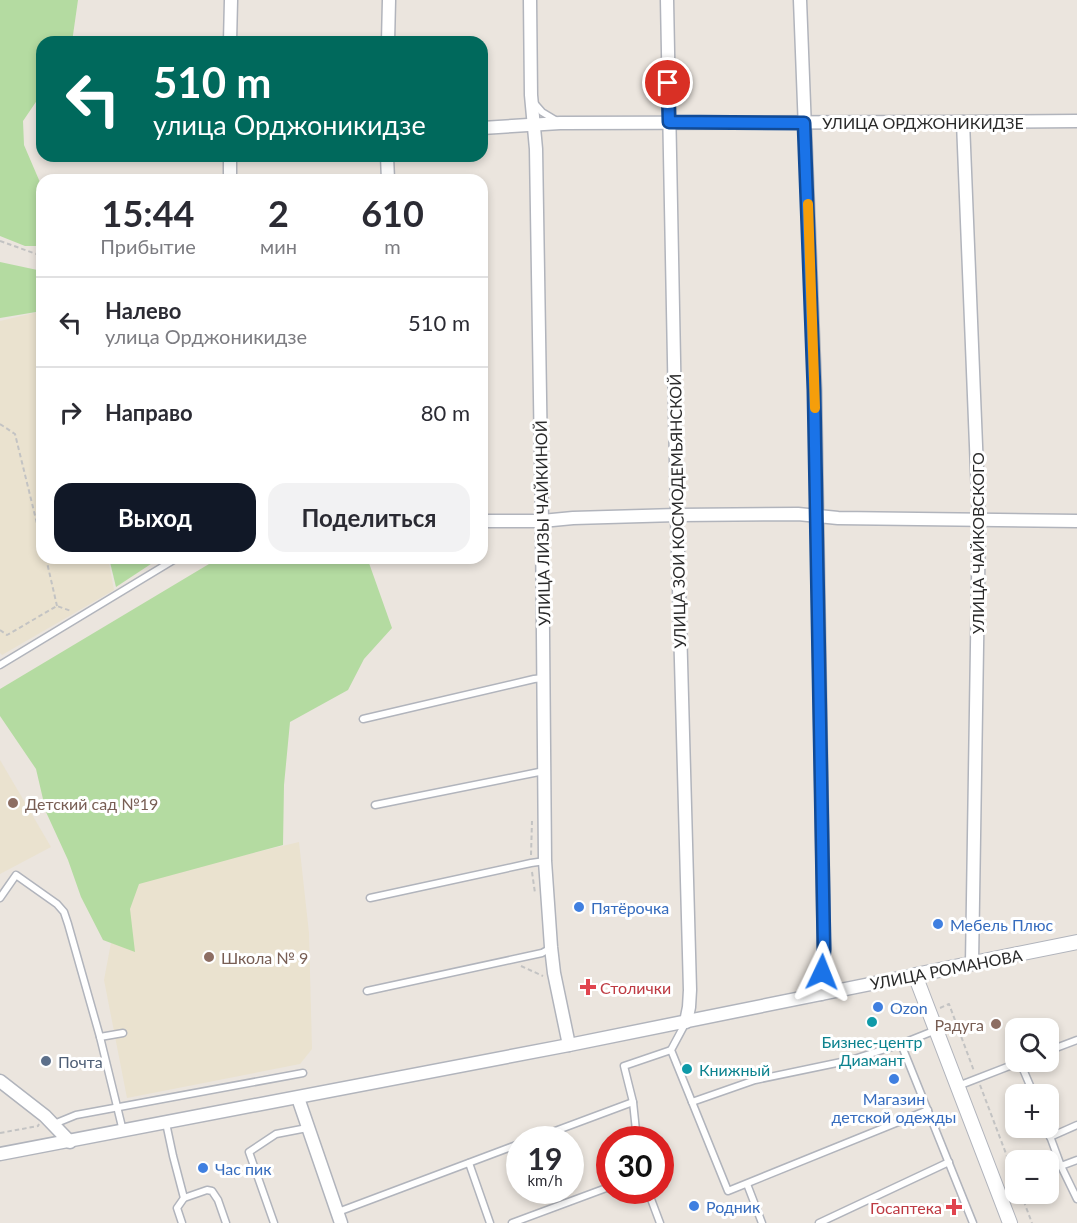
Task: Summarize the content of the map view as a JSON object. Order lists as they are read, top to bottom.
{
  "streets": {
    "street": [
      "УЛИЦА ОРДЖОНИКИДЗЕ",
      "УЛИЦА ЗОИ КОСМОДЕМЬЯНСКОЙ",
      "УЛИЦА ЛИЗЫ ЧАЙКИНОЙ",
      "УЛИЦА ЧАЙКОВСКОГО",
      "УЛИЦА РОМАНОВА"
    ]
  },
  "crossings": [
    ["УЛИЦА ОРДЖОНИКИДЗЕ", "УЛИЦА ЗОИ КОСМОДЕМЬЯНСКОЙ"],
    ["УЛИЦА ОРДЖОНИКИДЗЕ", "УЛИЦА ЛИЗЫ ЧАЙКИНОЙ"],
    ["УЛИЦА ОРДЖОНИКИДЗЕ", "УЛИЦА ЧАЙКОВСКОГО"],
    ["УЛИЦА ЗОИ КОСМОДЕМЬЯНСКОЙ", "УЛИЦА РОМАНОВА"],
    ["УЛИЦА ЛИЗЫ ЧАЙКИНОЙ", "УЛИЦА РОМАНОВА"],
    ["УЛИЦА ЧАЙКОВСКОГО", "УЛИЦА РОМАНОВА"]
  ],
  "places": {
    "other": [
      "Детский сад №19",
      "Пятёрочка",
      "Мебель Плюс",
      "Школа № 9",
      "Ozon",
      "Бизнес-центр Диамант",
      "Радуга",
      "Почта",
      "Книжный",
      "Магазин детской одежды",
      "Час пик",
      "Родник"
    ],
    "health": ["Столички", "Госаптека"]
  },
  "page": {
    "turn": ["510 m", "улица Орджоникидзе"],
    "eta": [
      "15:44",
      "Прибытие",
      "2",
      "мин",
      "610",
      "m"
    ],
    "list": [
      {
        "name": "Налево",
        "note": "улица Орджоникидзе",
        "value": "510 m"
      },
      {
        "name": "Направо",
        "value": "80 m"
      }
    ],
    "buttons": ["Выход", "Поделиться"],
    "map_buttons": ["+", "−"],
    "speed": "19 km/h",
    "limit": "30"
  }
}
